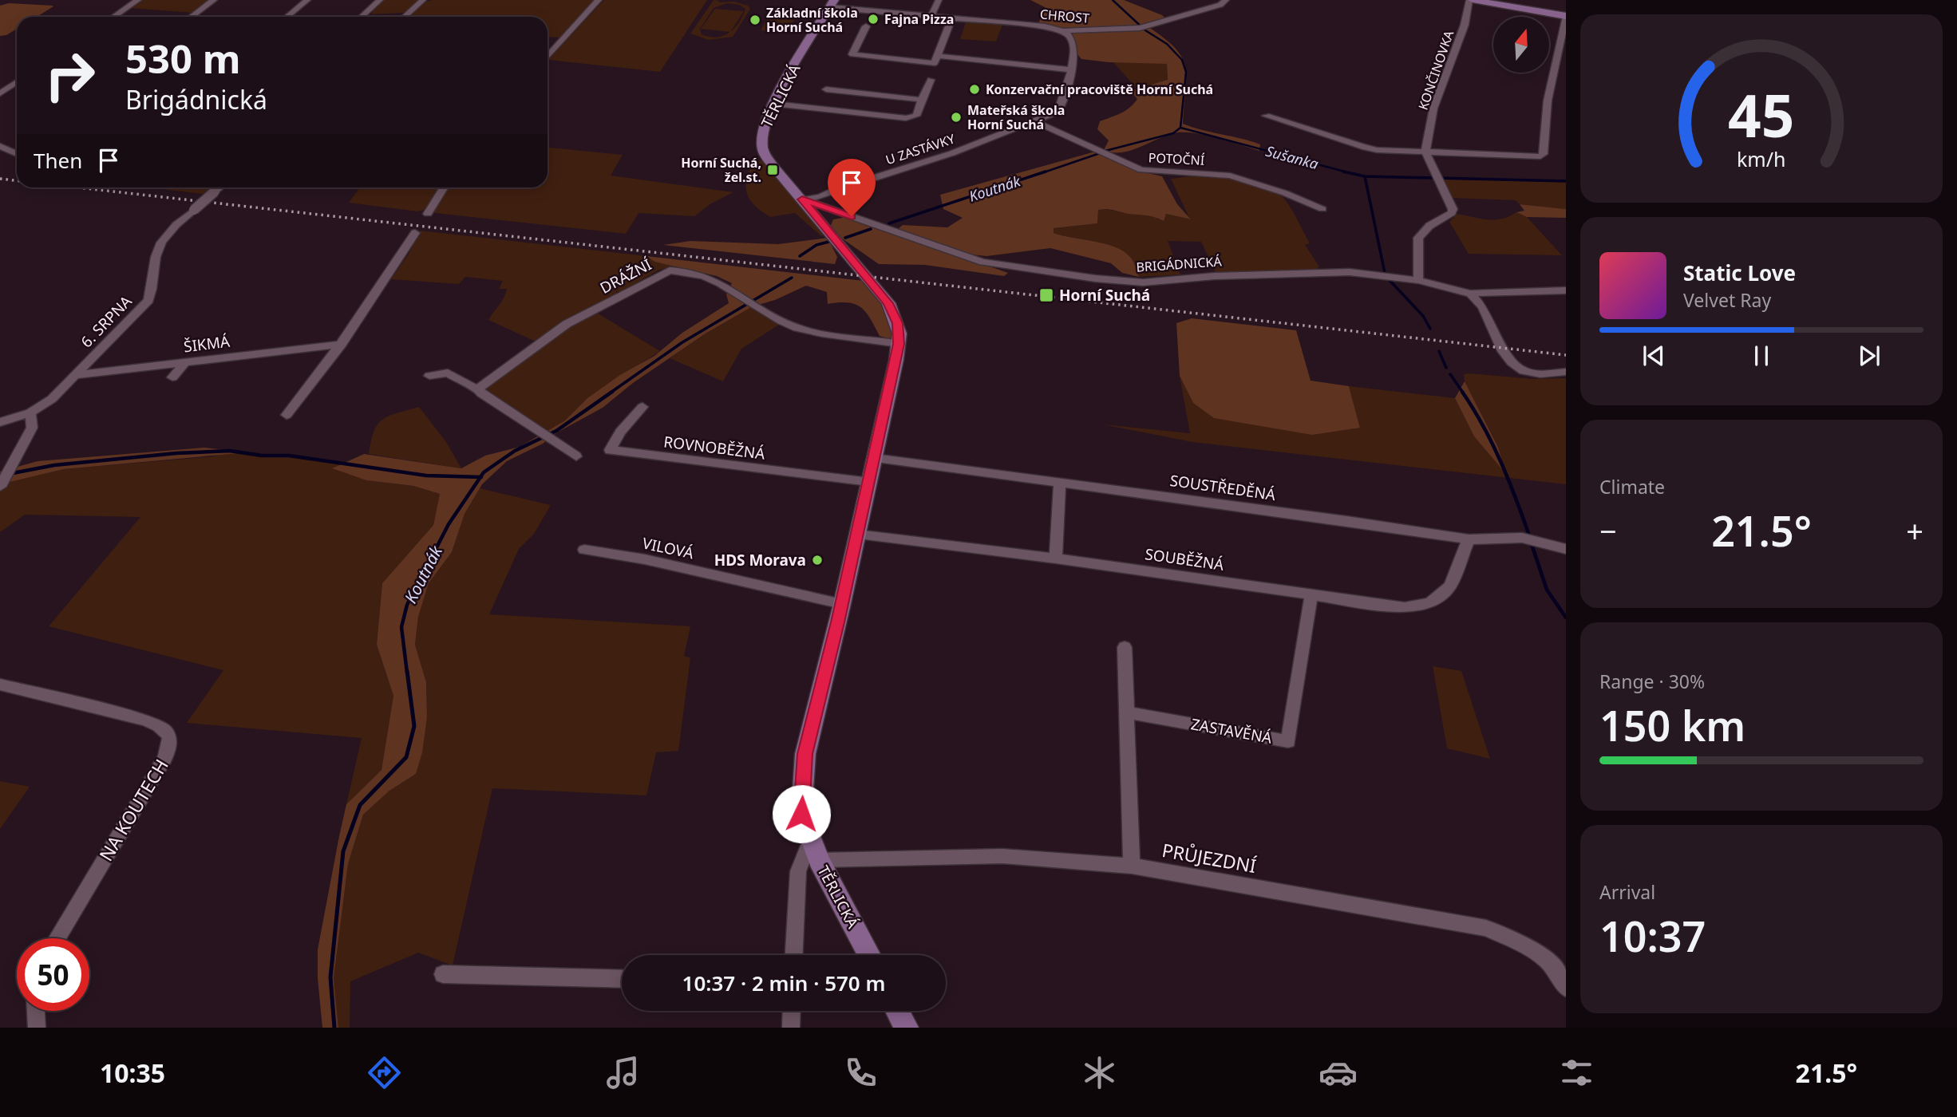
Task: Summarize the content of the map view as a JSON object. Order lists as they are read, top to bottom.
{
  "streets": {
    "main road": ["TĚRLICKÁ"],
    "street": [
      "CHROST",
      "KONČINOVKA",
      "U ZASTÁVKY",
      "POTOČNÍ",
      "BRIGÁDNICKÁ",
      "DRÁŽNÍ",
      "6. SRPNA",
      "ŠIKMÁ",
      "ROVNOBĚŽNÁ",
      "SOUSTŘEDĚNÁ",
      "VILOVÁ",
      "SOUBĚŽNÁ",
      "ZASTAVĚNÁ",
      "NA KOUTECH",
      "PRŮJEZDNÍ"
    ]
  },
  "crossings": [
    ["CHROST", "TĚRLICKÁ"],
    ["CHROST", "U ZASTÁVKY"],
    ["TĚRLICKÁ", "U ZASTÁVKY"],
    ["TĚRLICKÁ", "BRIGÁDNICKÁ"],
    ["TĚRLICKÁ", "DRÁŽNÍ"],
    ["TĚRLICKÁ", "ROVNOBĚŽNÁ"],
    ["TĚRLICKÁ", "SOUSTŘEDĚNÁ"],
    ["TĚRLICKÁ", "VILOVÁ"],
    ["TĚRLICKÁ", "SOUBĚŽNÁ"],
    ["TĚRLICKÁ", "PRŮJEZDNÍ"],
    ["U ZASTÁVKY", "POTOČNÍ"],
    ["U ZASTÁVKY", "BRIGÁDNICKÁ"],
    ["6. SRPNA", "ŠIKMÁ"],
    ["SOUSTŘEDĚNÁ", "SOUBĚŽNÁ"],
    ["SOUBĚŽNÁ", "ZASTAVĚNÁ"]
  ],
  "water": ["Sušanka", "Koutnák"],
  "places": {
    "other": [
      "Fajna Pizza",
      "Základní škola Horní Suchá",
      "Konzervační pracoviště Horní Suchá",
      "Mateřská škola Horní Suchá",
      "HDS Morava"
    ],
    "transit": ["Horní Suchá, žel.st.", "Horní Suchá"]
  },
  "north": "top",
  "page": {
    "turn": ["530 m", "Brigádnická"],
    "then": "Then",
    "song": ["Static Love", "Velvet Ray"],
    "tile": [
      "Climate",
      ["Range · 30%", "150 km"],
      ["Arrival", "10:37"]
    ],
    "heat": ["−", "21.5°", "+"],
    "limit": "50",
    "trip": "10:37 · 2 min · 570 m",
    "tabs": ["10:35", "21.5°"],
    "gauge": ["45", "km/h"]
  }
}
